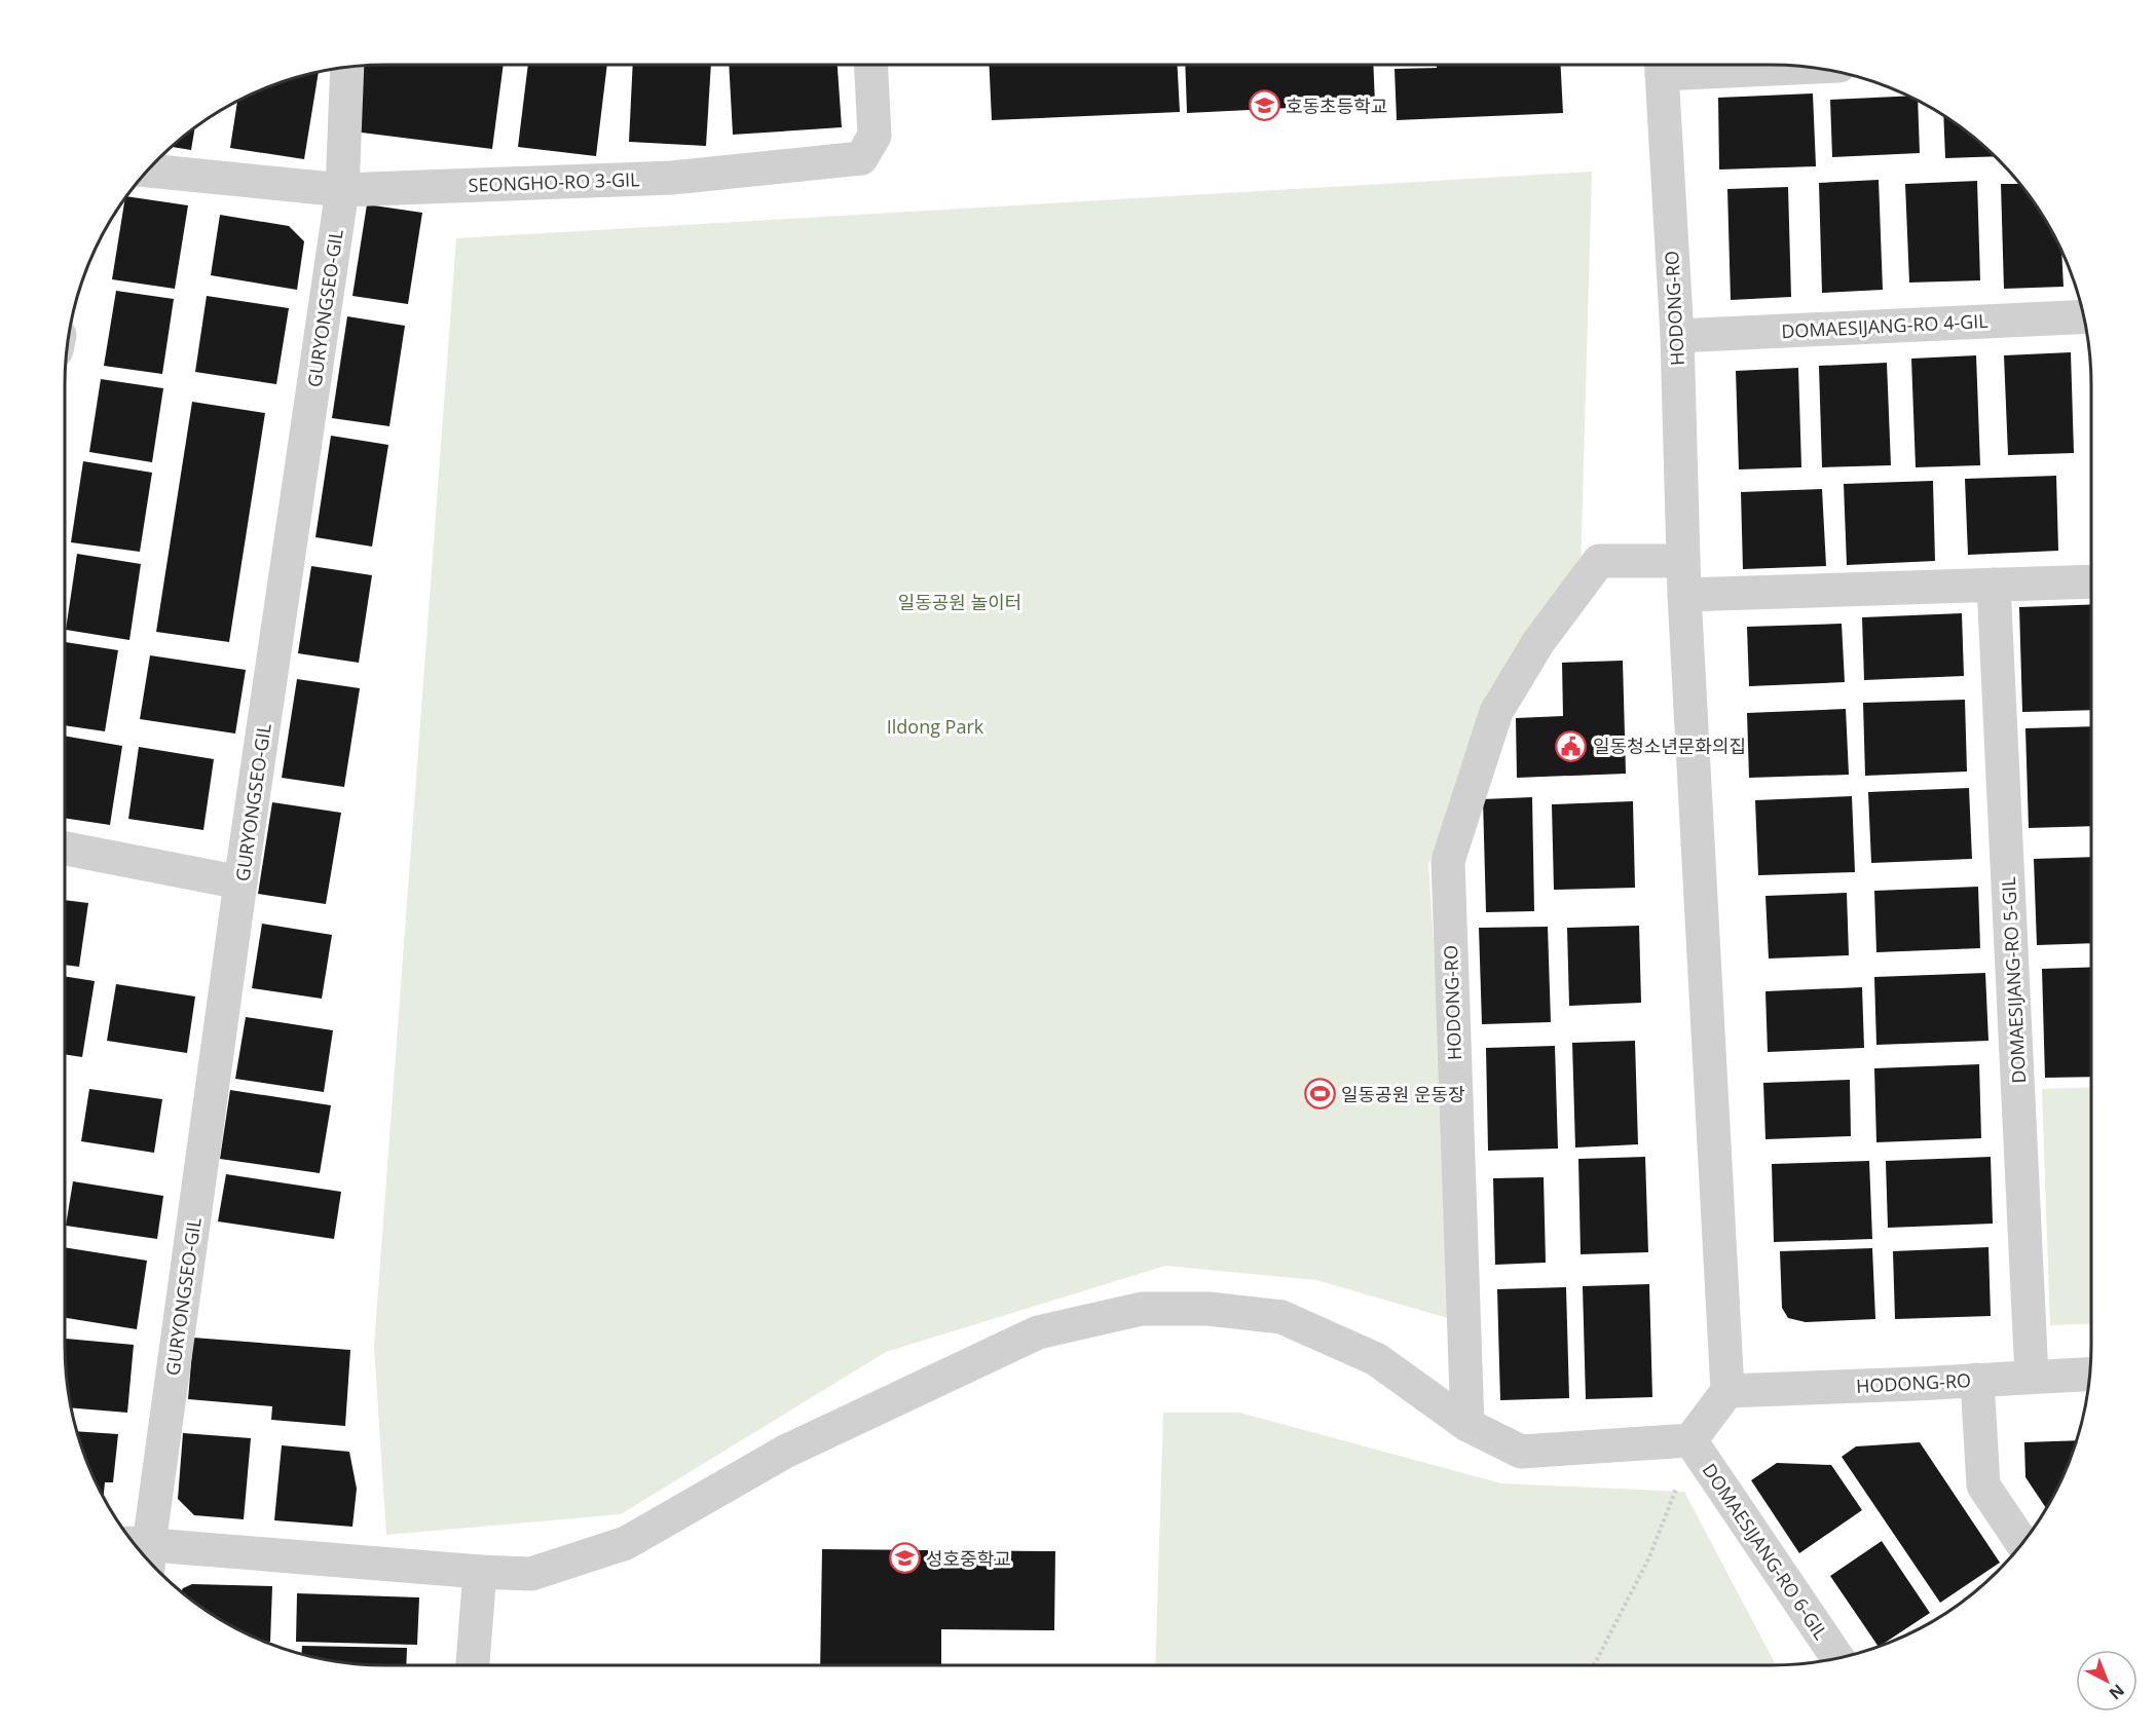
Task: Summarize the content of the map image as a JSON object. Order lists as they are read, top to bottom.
{
  "streets": {
    "street": [
      "SEONGHO-RO 3-GIL",
      "GURYONGSEO-GIL",
      "HODONG-RO",
      "DOMAESIJANG-RO 4-GIL",
      "DOMAESIJANG-RO 5-GIL",
      "DOMAESIJANG-RO 6-GIL"
    ]
  },
  "crossings": [
    ["SEONGHO-RO 3-GIL", "GURYONGSEO-GIL"],
    ["GURYONGSEO-GIL", "HODONG-RO"],
    ["HODONG-RO", "DOMAESIJANG-RO 4-GIL"],
    ["HODONG-RO", "DOMAESIJANG-RO 5-GIL"]
  ],
  "parks": ["일동공원 놀이터", "Ildong Park"],
  "places": {
    "school or university": ["호동초등학교", "성호중학교"],
    "public building": ["일동청소년문화의집"],
    "sports": ["일동공원 운동장"]
  },
  "north": "bottom right"
}
